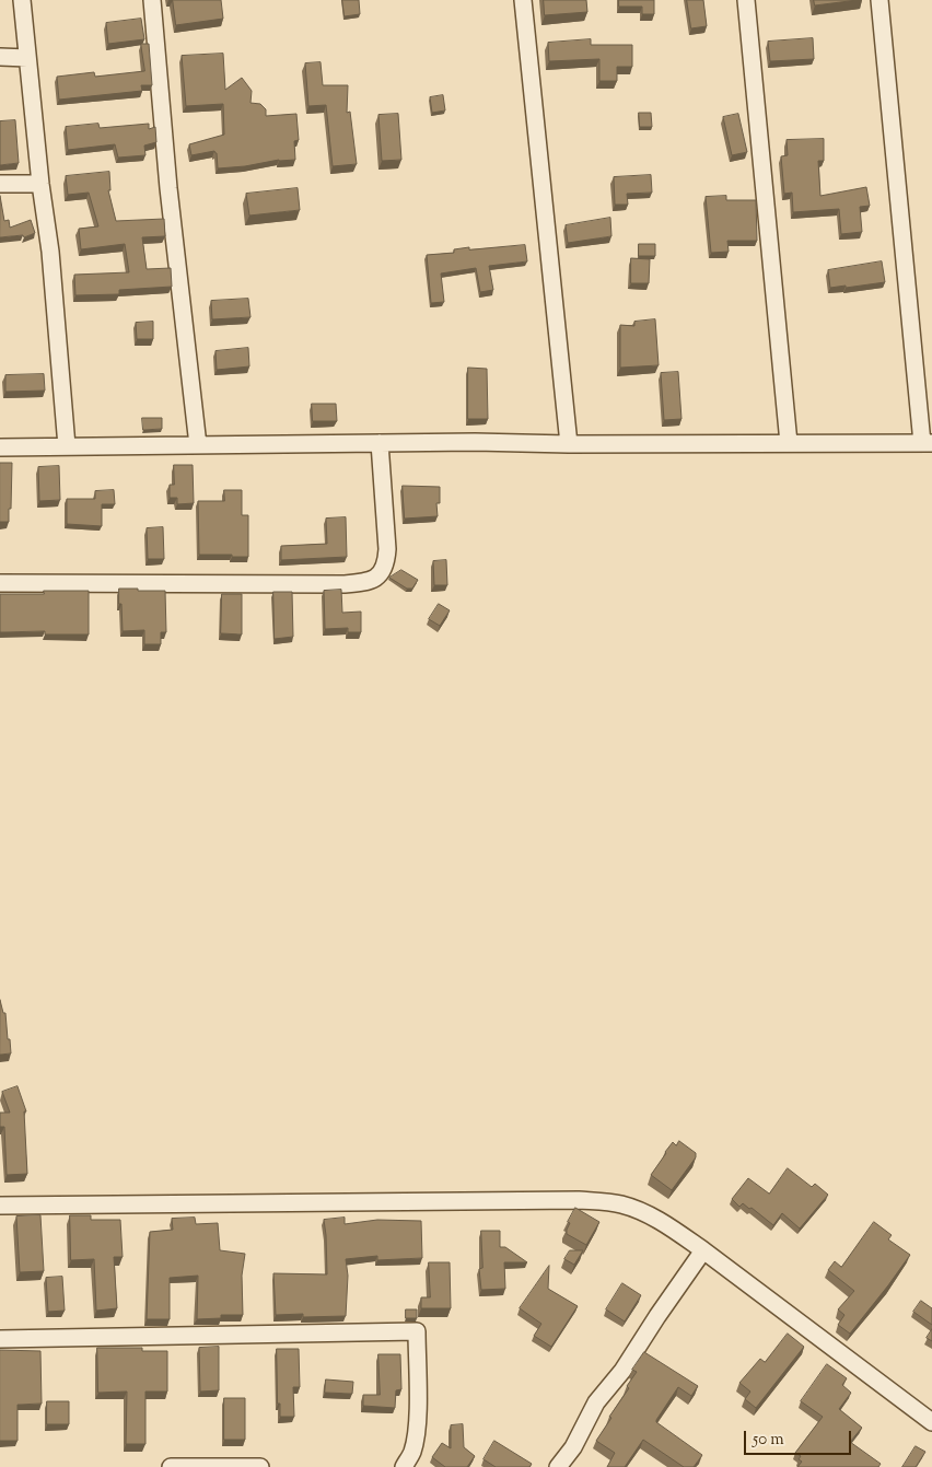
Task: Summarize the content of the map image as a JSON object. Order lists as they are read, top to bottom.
{
  "scale_bar": "50 m"
}
